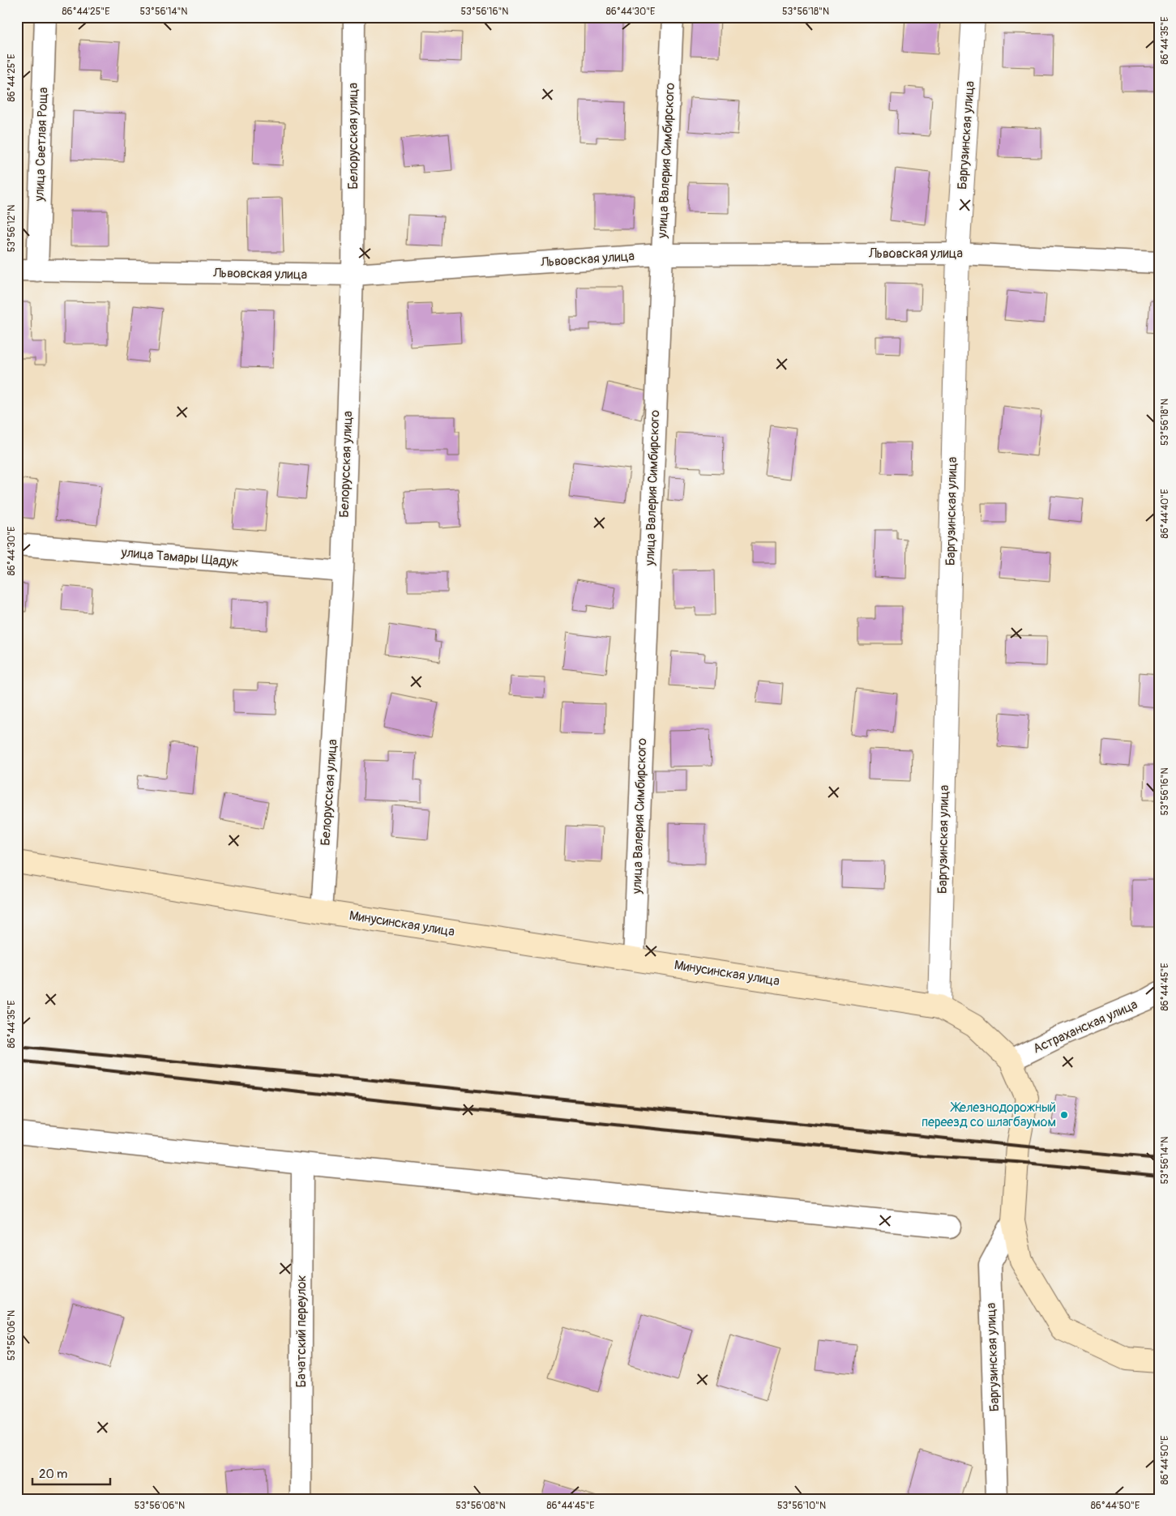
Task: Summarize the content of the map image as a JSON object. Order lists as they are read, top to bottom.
{
  "streets": {
    "main road": ["Минусинская улица"],
    "street": [
      "Баргузинская улица",
      "Белорусская улица",
      "улица Светлая Роща",
      "улица Валерия Симбирского",
      "Львовская улица",
      "улица Тамары Щадук",
      "Астраханская улица",
      "Бачатский переулок"
    ]
  },
  "crossings": [
    ["Баргузинская улица", "Львовская улица"],
    ["Баргузинская улица", "Минусинская улица"],
    ["Белорусская улица", "Львовская улица"],
    ["Белорусская улица", "улица Тамары Щадук"],
    ["Белорусская улица", "Минусинская улица"],
    ["улица Светлая Роща", "Львовская улица"],
    ["улица Валерия Симбирского", "Львовская улица"],
    ["улица Валерия Симбирского", "Минусинская улица"],
    ["Минусинская улица", "Астраханская улица"]
  ],
  "places": ["Железнодорожный переезд со шлагбаумом"],
  "scale_bar": "20 m",
  "coordinates": [
    "86°44'25\"E",
    "53°56'14\"N",
    "53°56'16\"N",
    "86°44'30\"E",
    "53°56'18\"N",
    "86°44'35\"E",
    "53°56'12\"N",
    "86°44'40\"E",
    "86°44'45\"E",
    "53°56'06\"N",
    "86°44'50\"E",
    "53°56'08\"N",
    "53°56'10\"N"
  ]
}
